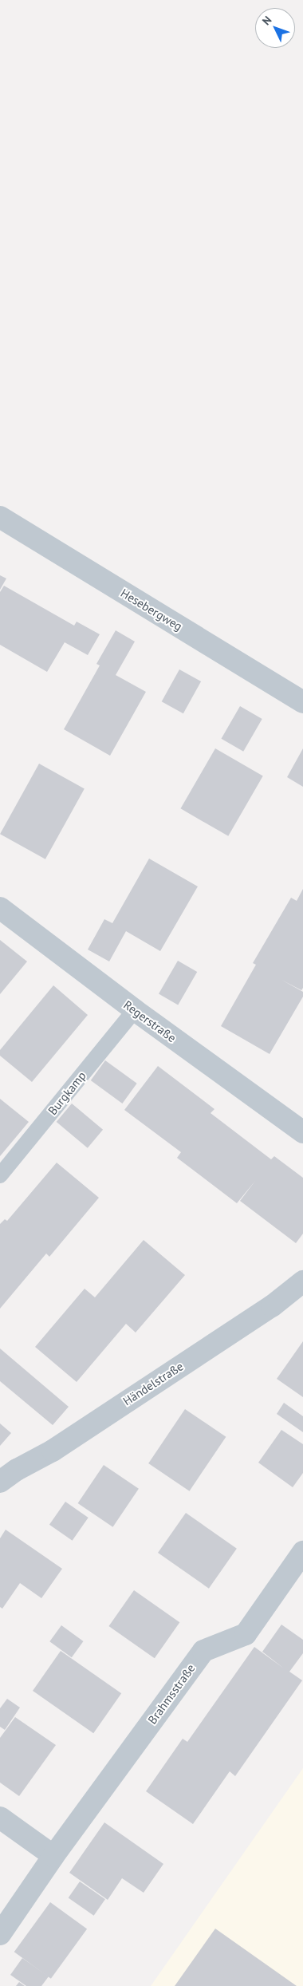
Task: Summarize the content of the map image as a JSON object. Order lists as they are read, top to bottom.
{
  "streets": {
    "street": [
      "Hesebergweg",
      "Regerstraße",
      "Händelstraße",
      "Brahmsstraße"
    ],
    "lane": ["Burgkamp"]
  },
  "crossings": [
    ["Regerstraße", "Burgkamp"]
  ],
  "north": "top left"
}
